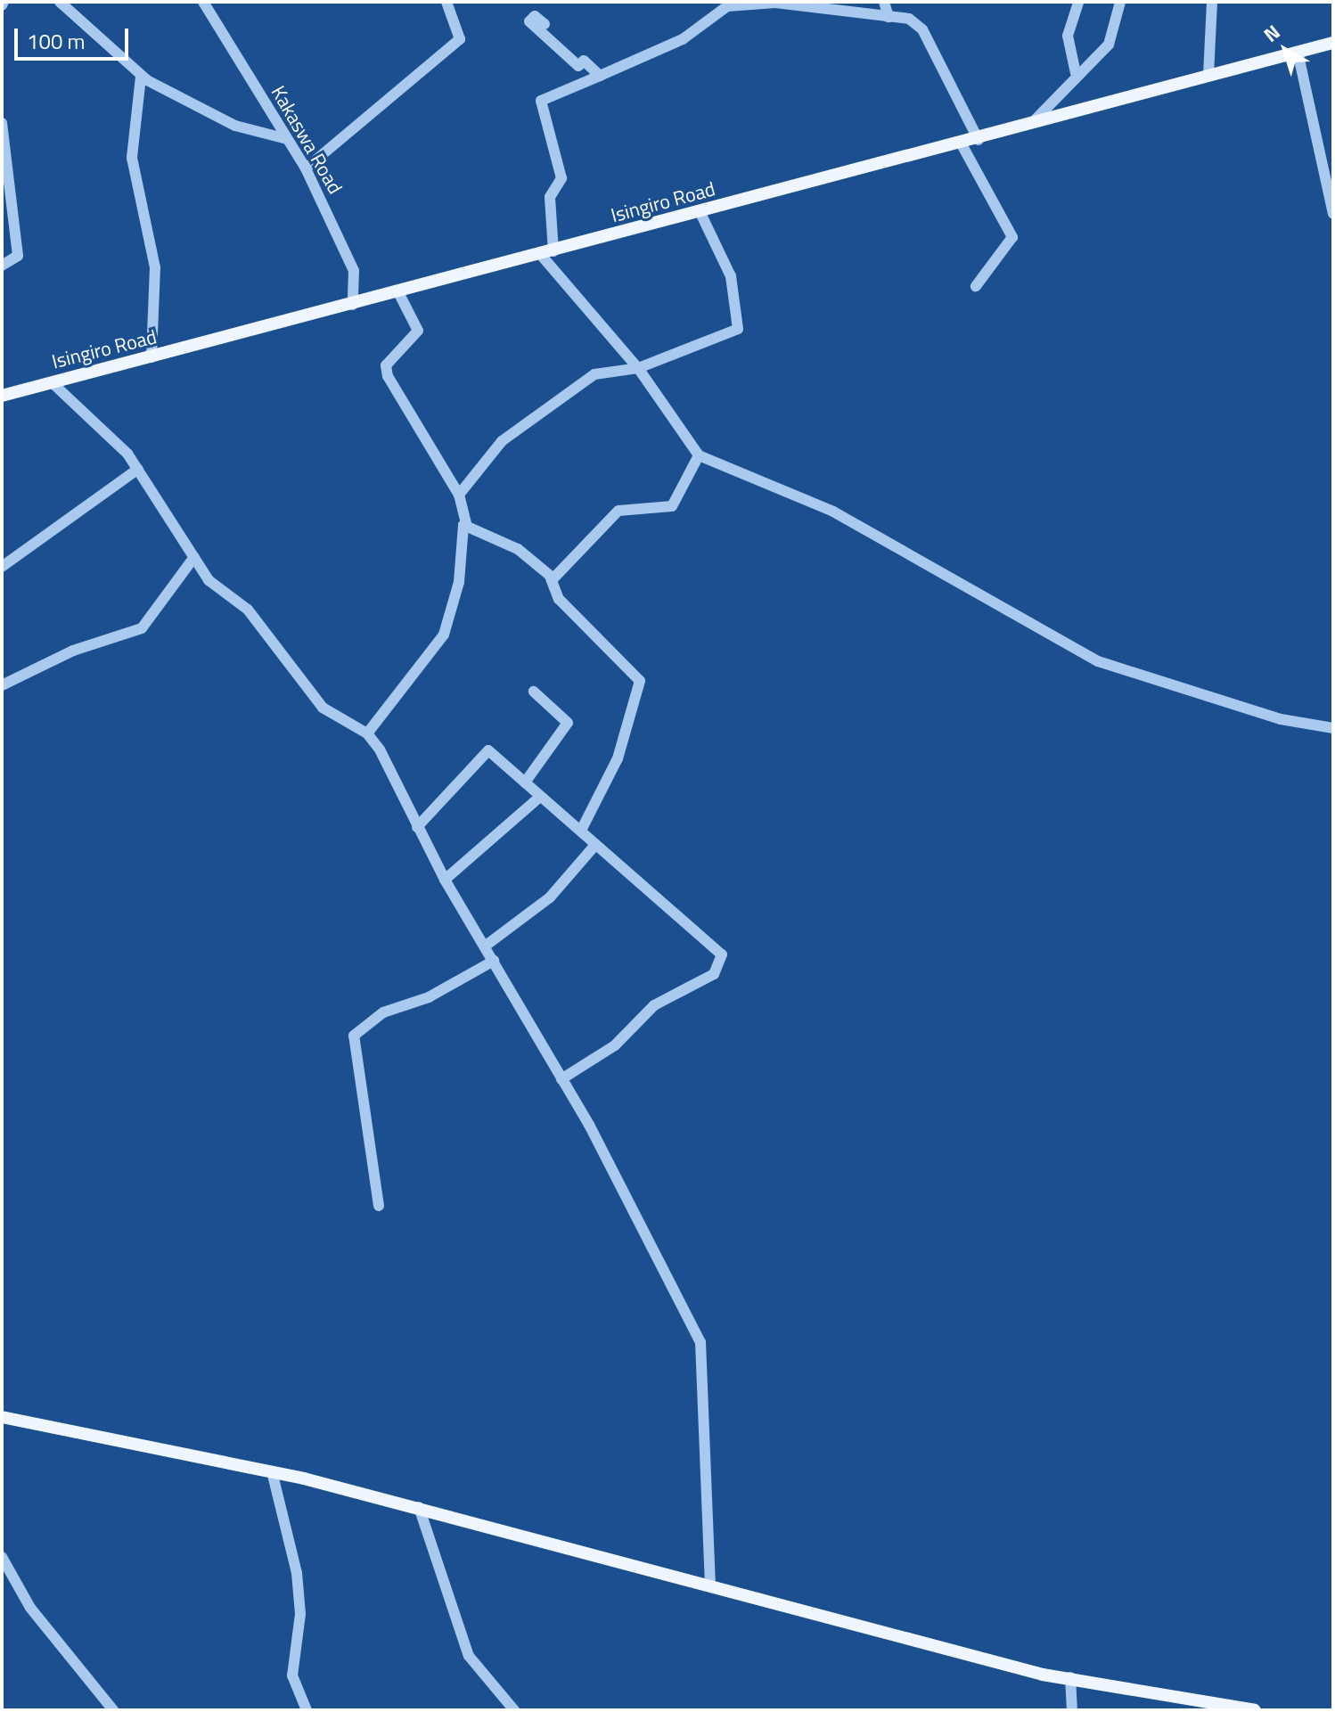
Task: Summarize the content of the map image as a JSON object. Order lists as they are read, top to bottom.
{
  "streets": {
    "main road": ["Isingiro Road"],
    "street": ["Kakaswa Road"]
  },
  "crossings": [
    ["Kakaswa Road", "Isingiro Road"]
  ],
  "scale_bar": "100 m",
  "north": "top left"
}
